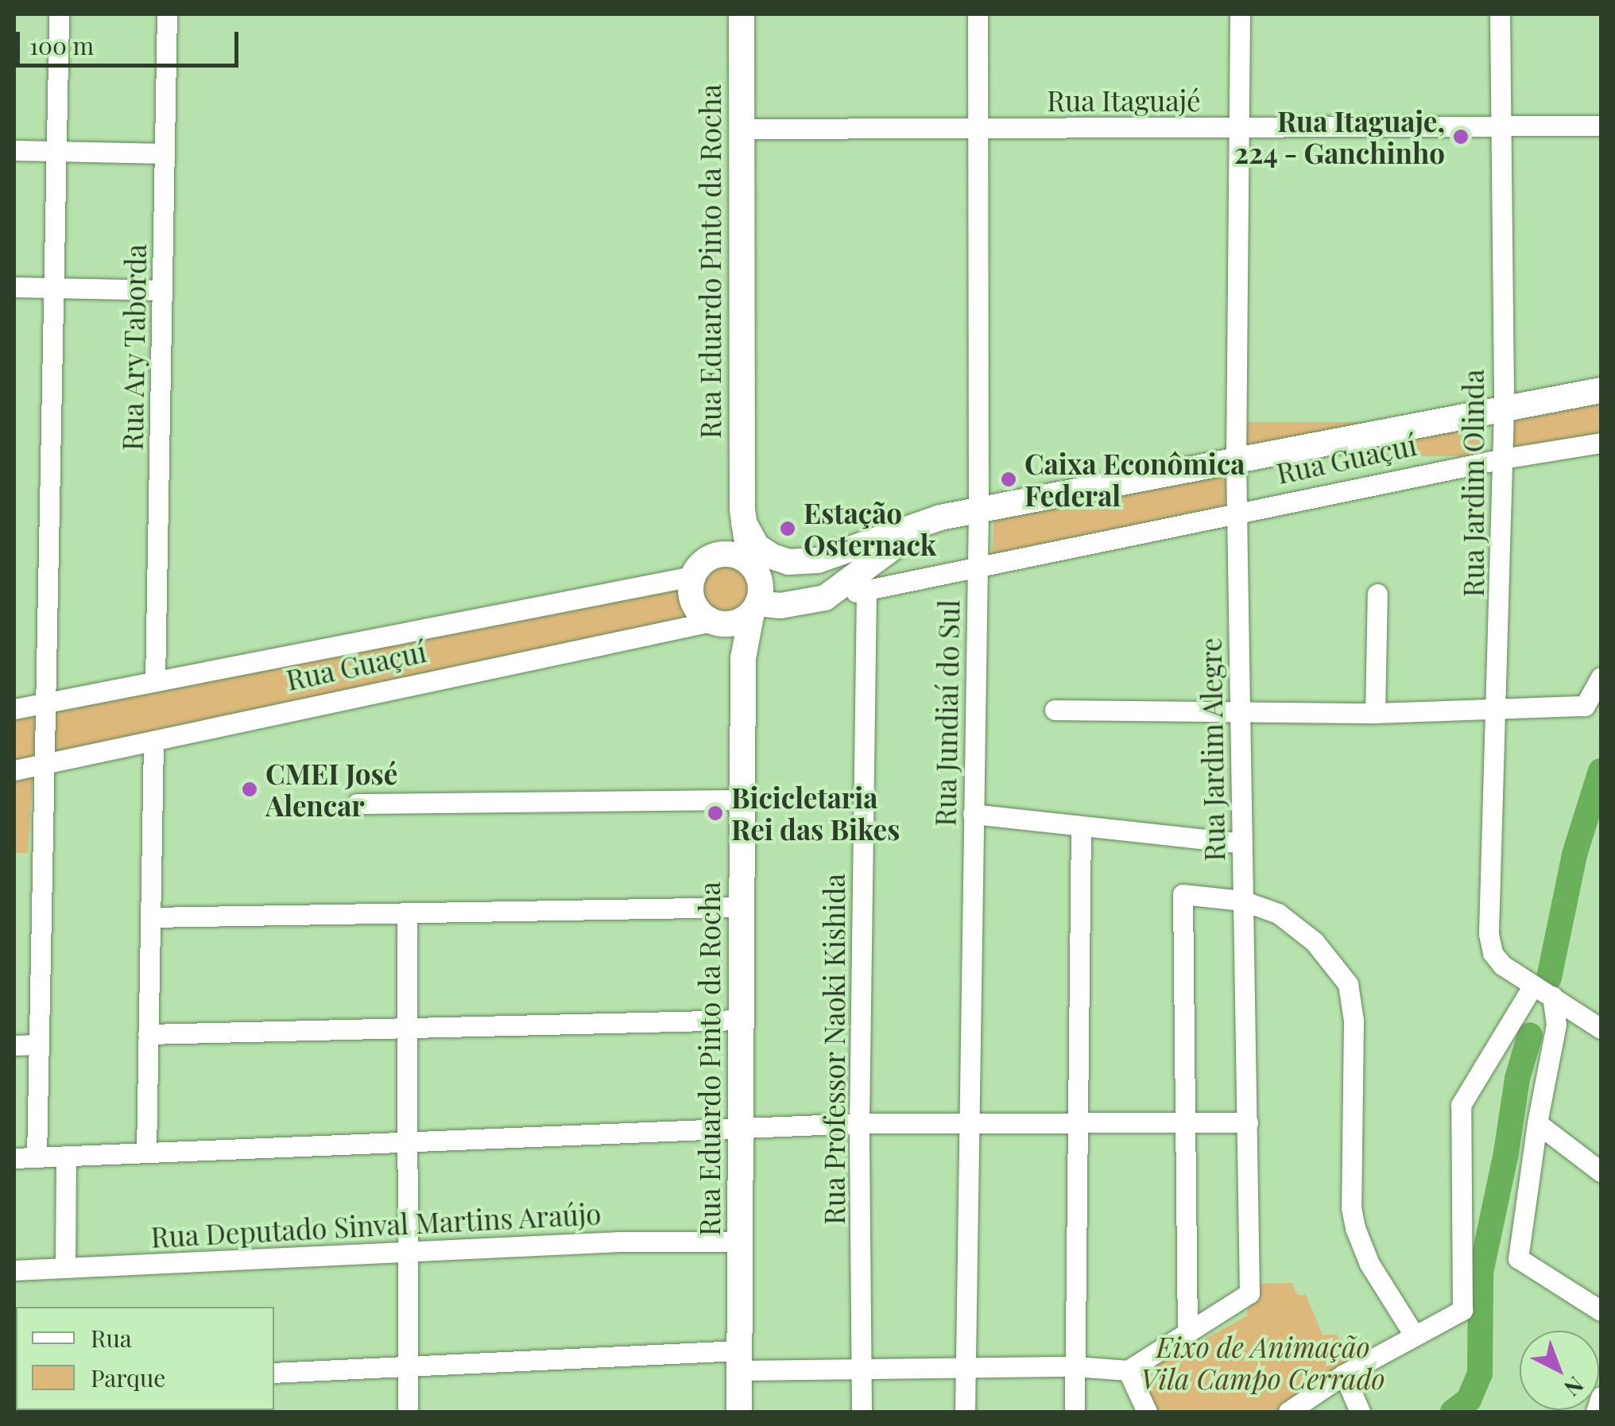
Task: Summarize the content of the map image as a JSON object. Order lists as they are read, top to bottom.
{
  "streets": {
    "main road": ["Rua Eduardo Pinto da Rocha", "Rua Guaçuí"],
    "street": [
      "Rua Itaguajé",
      "Rua Ary Taborda",
      "Rua Jardim Olinda",
      "Rua Jundiaí do Sul",
      "Rua Jardim Alegre",
      "Rua Professor Naoki Kishida",
      "Rua Deputado Sinval Martins Araújo"
    ]
  },
  "crossings": [
    ["Rua Itaguajé", "Rua Eduardo Pinto da Rocha"],
    ["Rua Itaguajé", "Rua Jardim Olinda"],
    ["Rua Itaguajé", "Rua Jundiaí do Sul"],
    ["Rua Itaguajé", "Rua Jardim Alegre"],
    ["Rua Eduardo Pinto da Rocha", "Rua Guaçuí"],
    ["Rua Eduardo Pinto da Rocha", "Rua Deputado Sinval Martins Araújo"],
    ["Rua Ary Taborda", "Rua Guaçuí"],
    ["Rua Guaçuí", "Rua Jardim Olinda"],
    ["Rua Guaçuí", "Rua Jundiaí do Sul"],
    ["Rua Guaçuí", "Rua Jardim Alegre"],
    ["Rua Guaçuí", "Rua Professor Naoki Kishida"]
  ],
  "parks": ["Eixo de Animação Vila Campo Cerrado"],
  "places": [
    "Rua Itaguaje, 224 - Ganchinho",
    "Caixa Econômica Federal",
    "Estação Osternack",
    "CMEI José Alencar",
    "Bicicletaria Rei das Bikes"
  ],
  "legend": ["Rua", "Parque"],
  "scale_bar": "100 m",
  "north": "bottom right"
}
